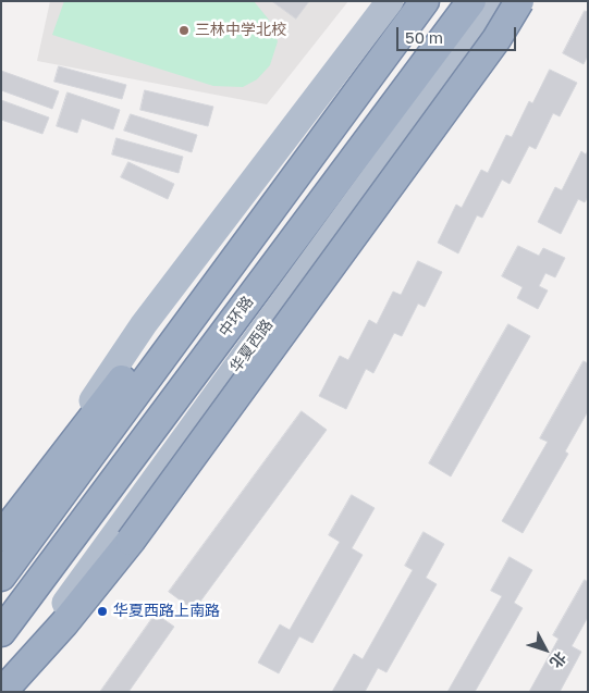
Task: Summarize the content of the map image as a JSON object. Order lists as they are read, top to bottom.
{
  "streets": {
    "highway": ["中环路"],
    "main road": ["华夏西路"]
  },
  "places": ["三林中学北校", "华夏西路上南路"],
  "scale_bar": "50 m",
  "north": "bottom right"
}
